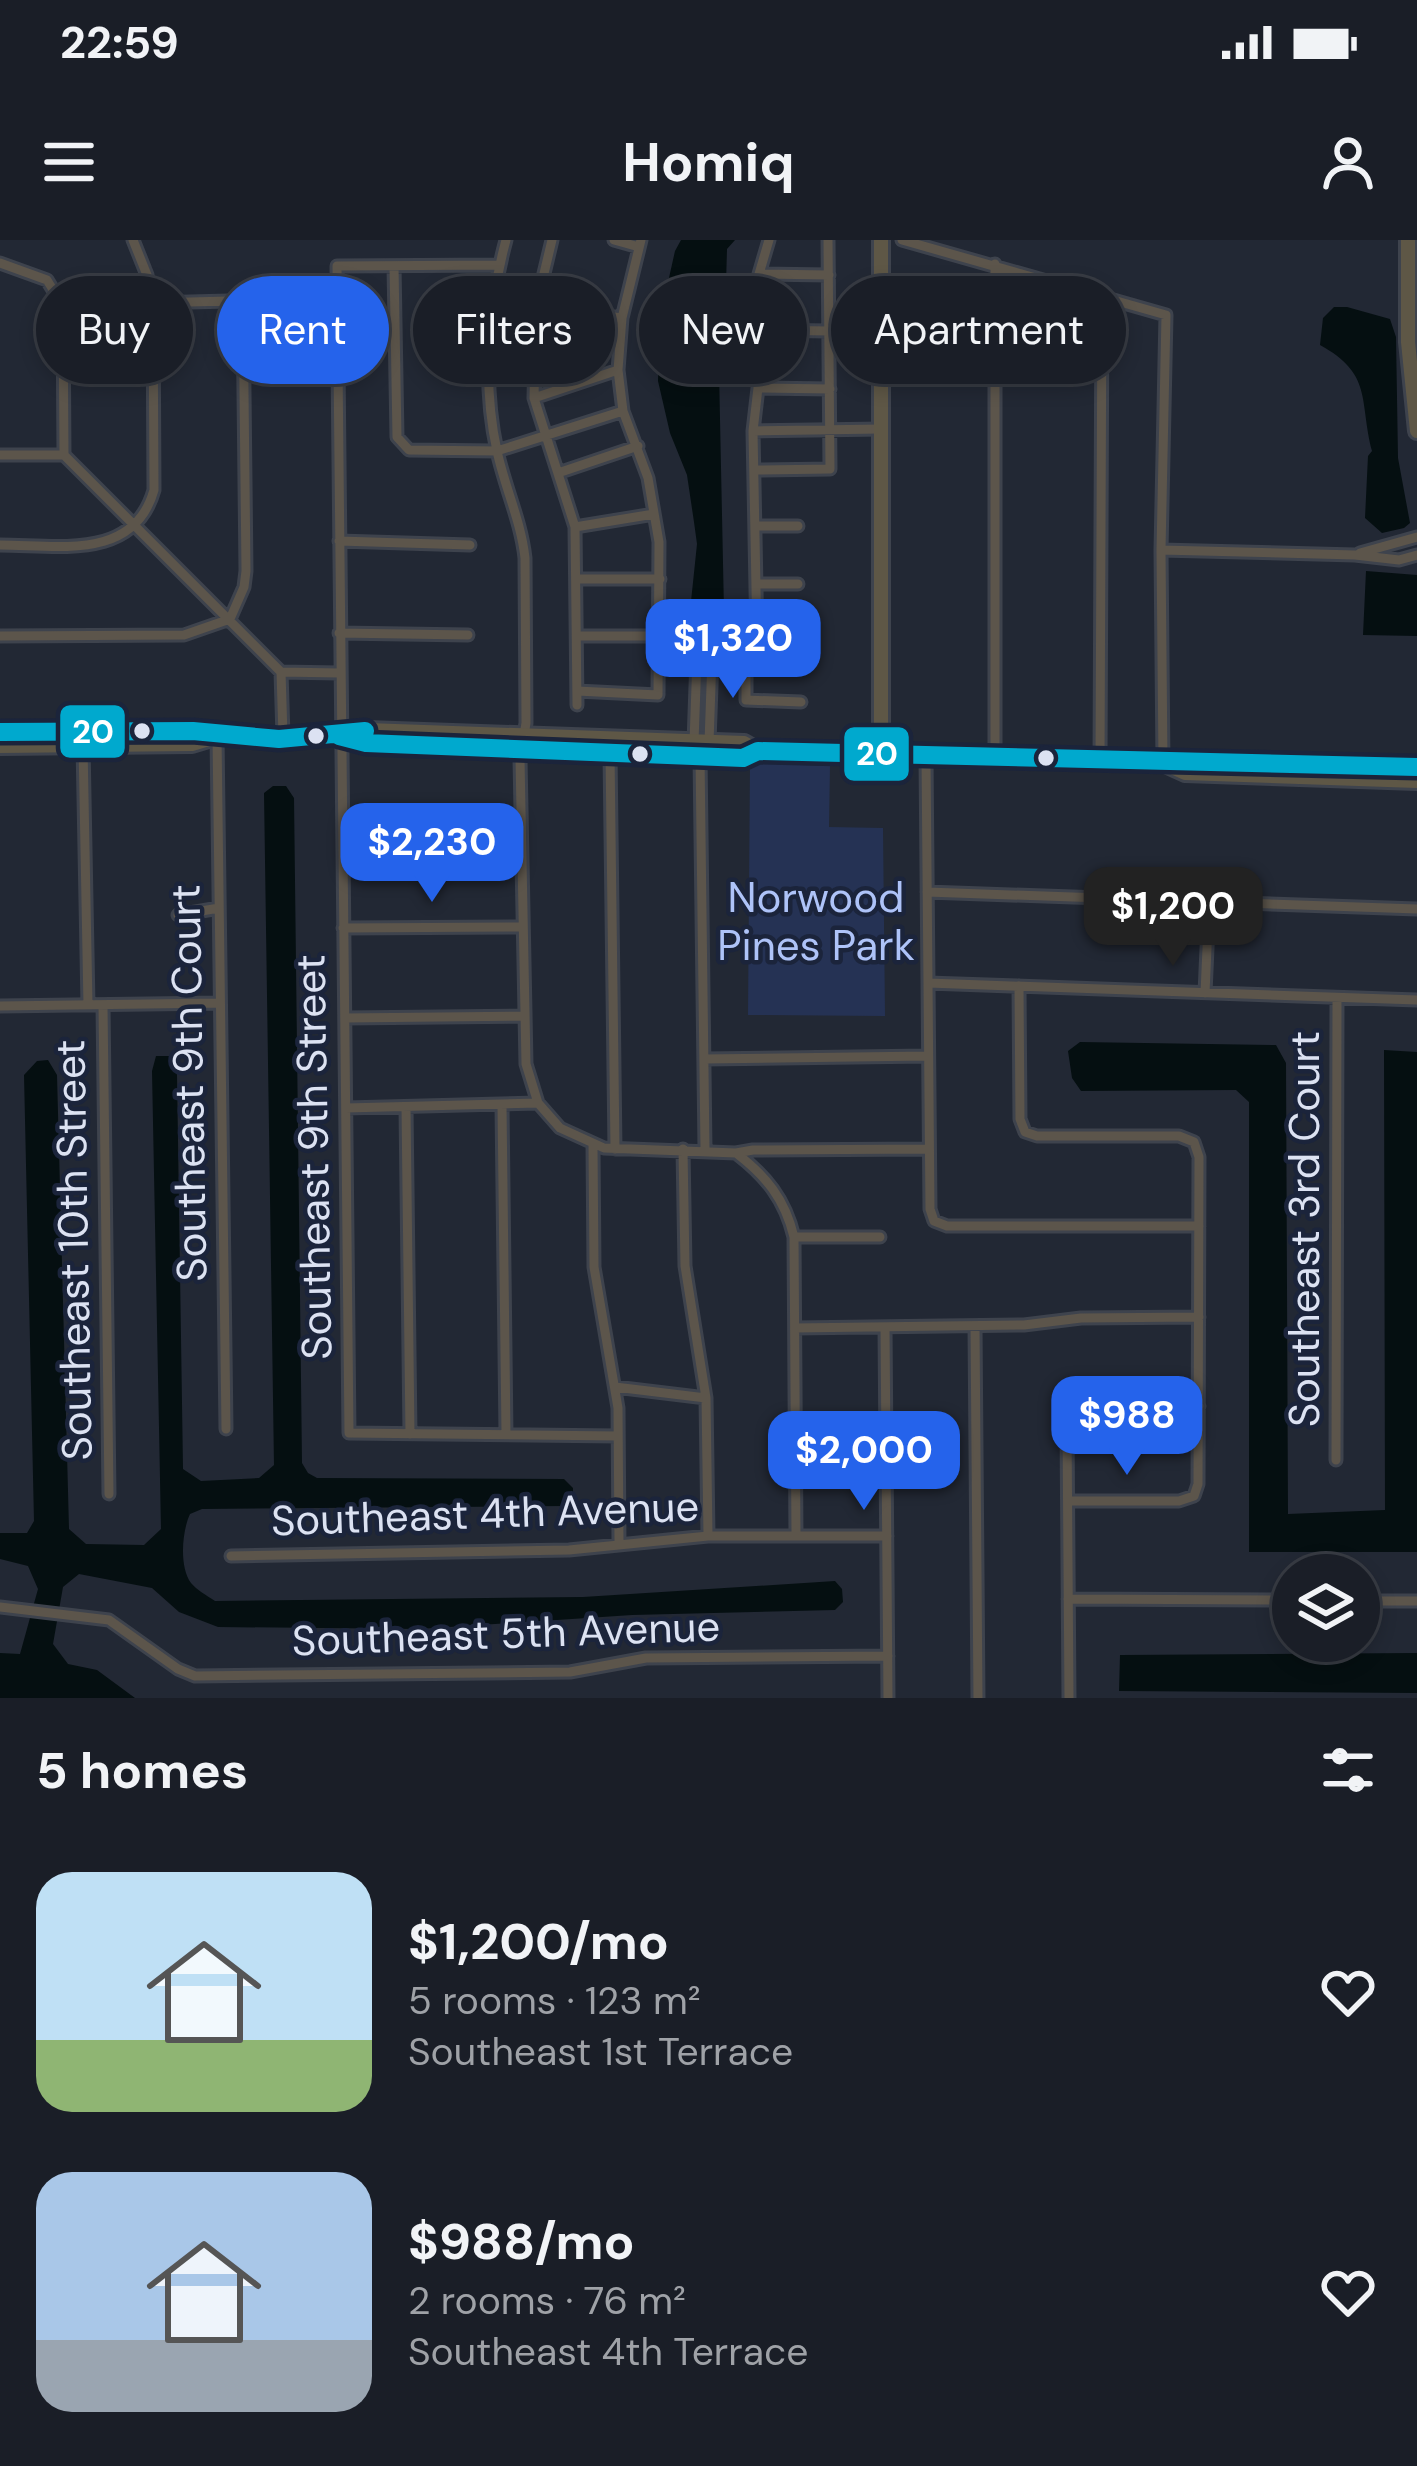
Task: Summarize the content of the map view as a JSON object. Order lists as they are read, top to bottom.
{
  "streets": {
    "street": [
      "Southeast 9th Court",
      "Southeast 9th Street",
      "Southeast 3rd Court",
      "Southeast 10th Street",
      "Southeast 4th Avenue",
      "Southeast 5th Avenue"
    ]
  },
  "parks": ["Norwood Pines Park"],
  "lines": ["transit line 20"],
  "page": {
    "status": "22:59",
    "header": "Homiq",
    "chip": [
      "Buy",
      "Rent",
      "Filters",
      "New",
      "Apartment"
    ],
    "price": [
      "$1,320",
      "$2,230",
      "$1,200",
      "$988",
      "$2,000"
    ],
    "heading": "5 homes",
    "list": [
      {
        "name": "$1,200/mo",
        "note": "5 rooms · 123 m² · Southeast 1st Terrace"
      },
      {
        "name": "$988/mo",
        "note": "2 rooms · 76 m² · Southeast 4th Terrace"
      }
    ]
  }
}
